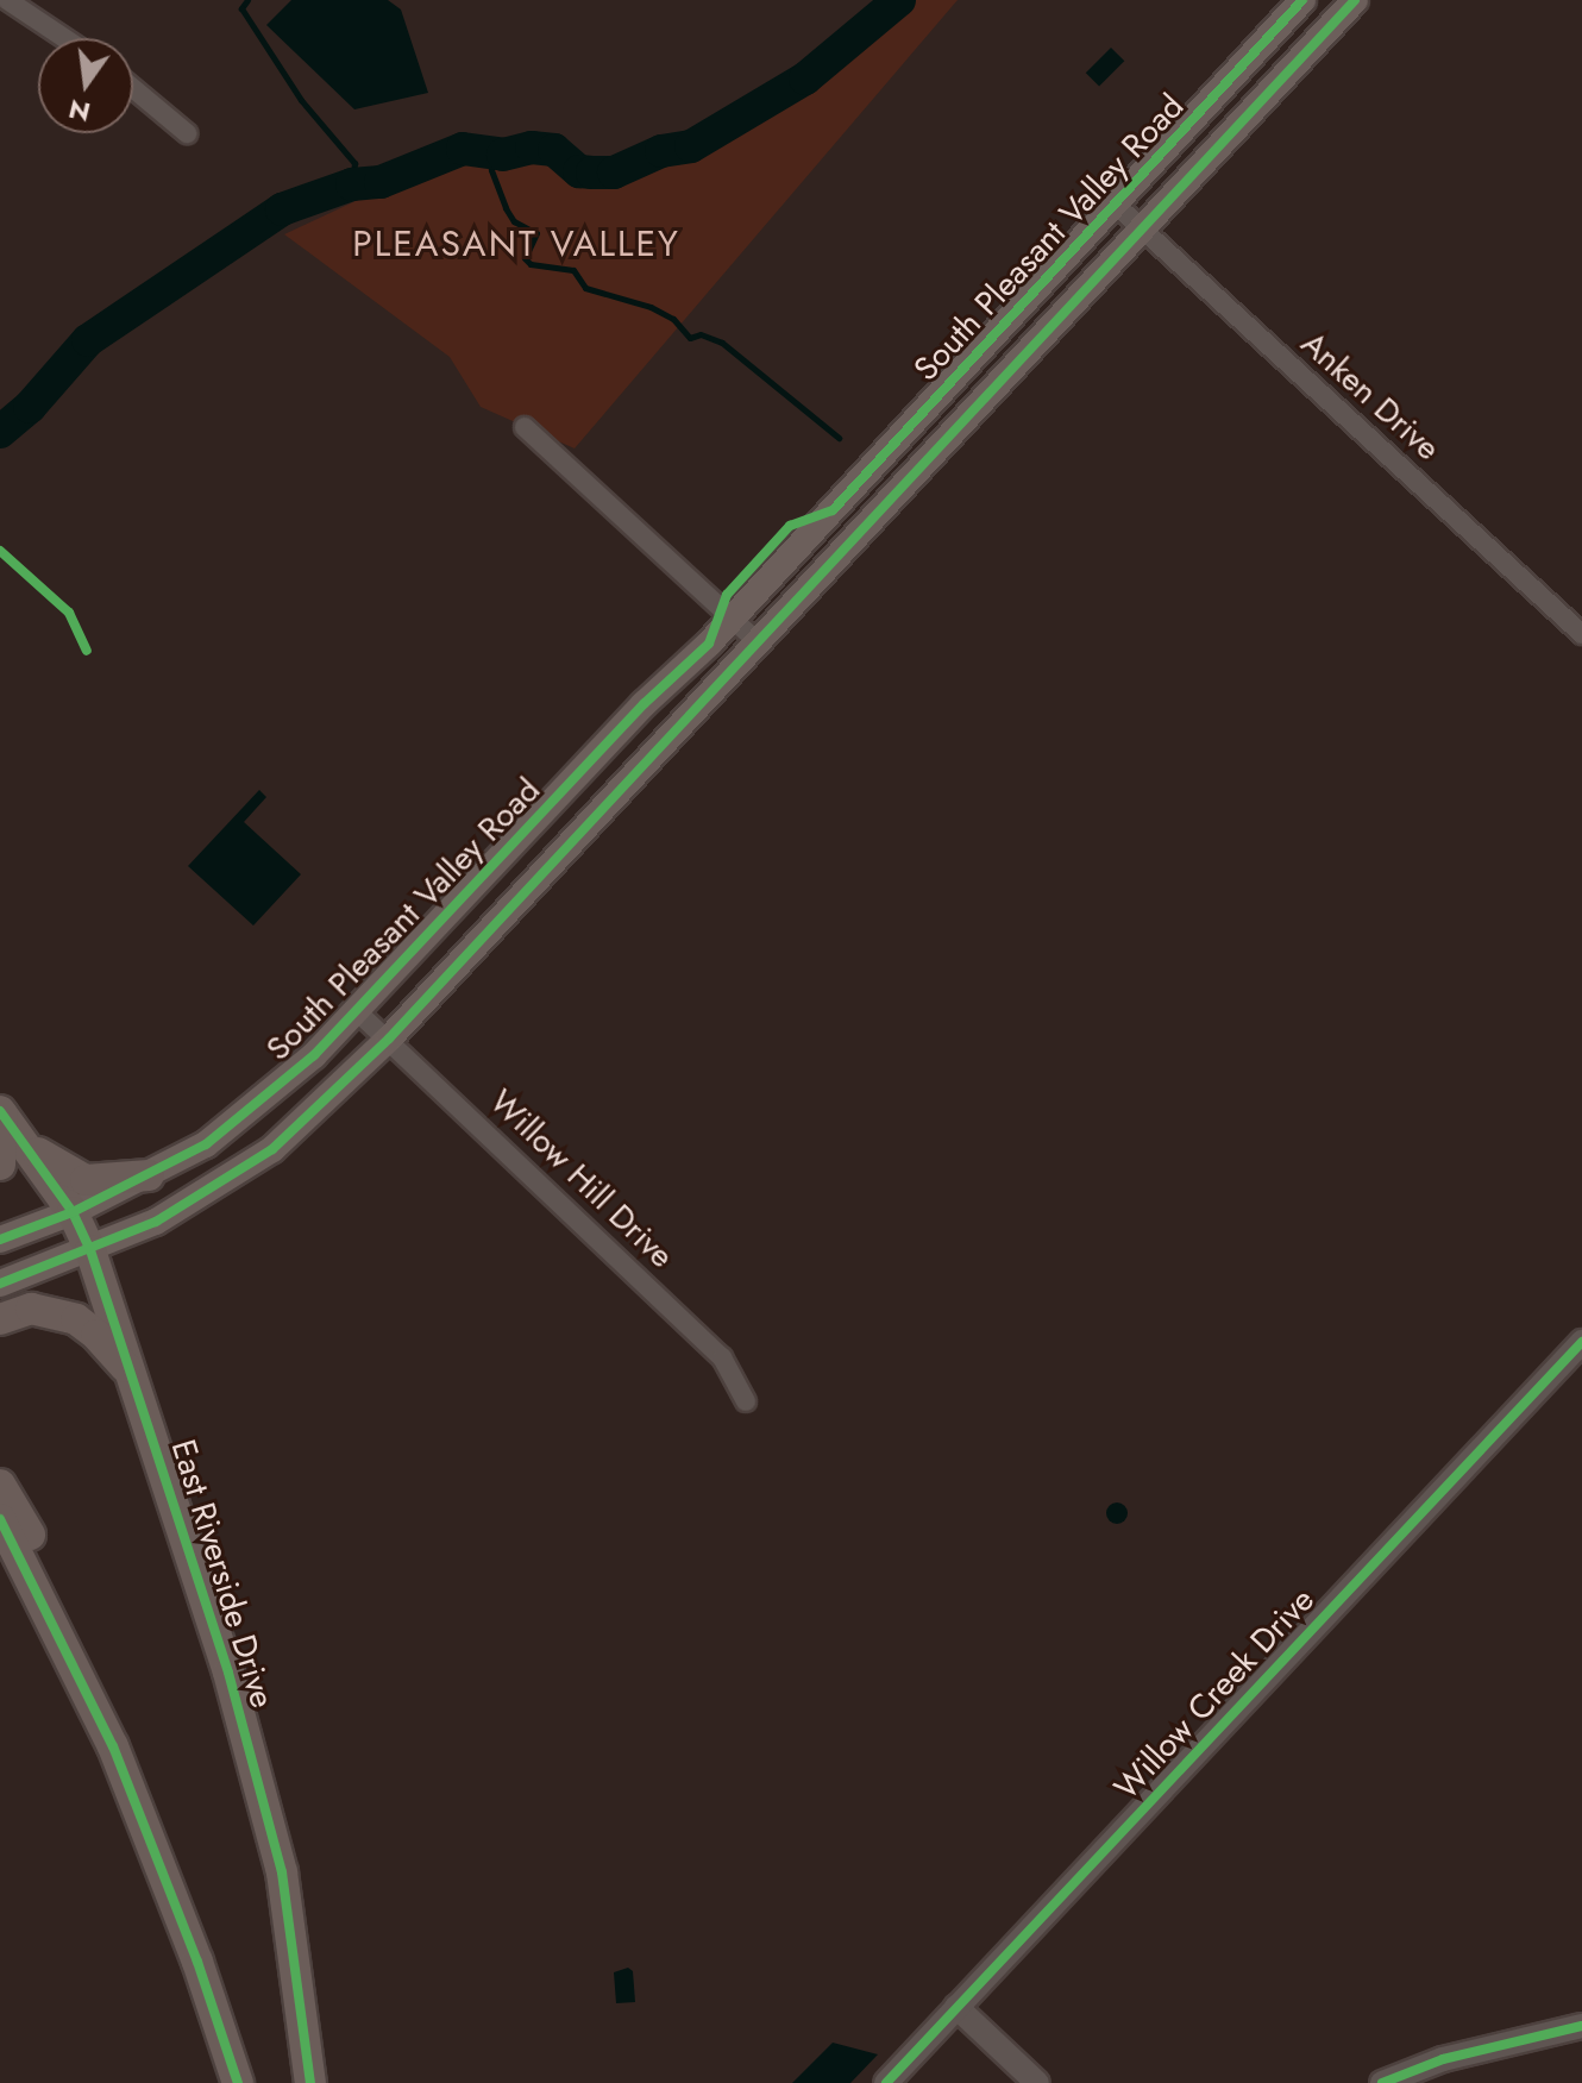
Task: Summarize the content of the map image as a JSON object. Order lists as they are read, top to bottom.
{
  "streets": {
    "main road": ["South Pleasant Valley Road", "East Riverside Drive"],
    "street": ["Anken Drive", "Willow Hill Drive", "Willow Creek Drive"]
  },
  "crossings": [
    ["South Pleasant Valley Road", "Anken Drive"],
    ["South Pleasant Valley Road", "Willow Hill Drive"],
    ["South Pleasant Valley Road", "East Riverside Drive"]
  ],
  "districts": ["PLEASANT VALLEY"],
  "north": "bottom"
}
